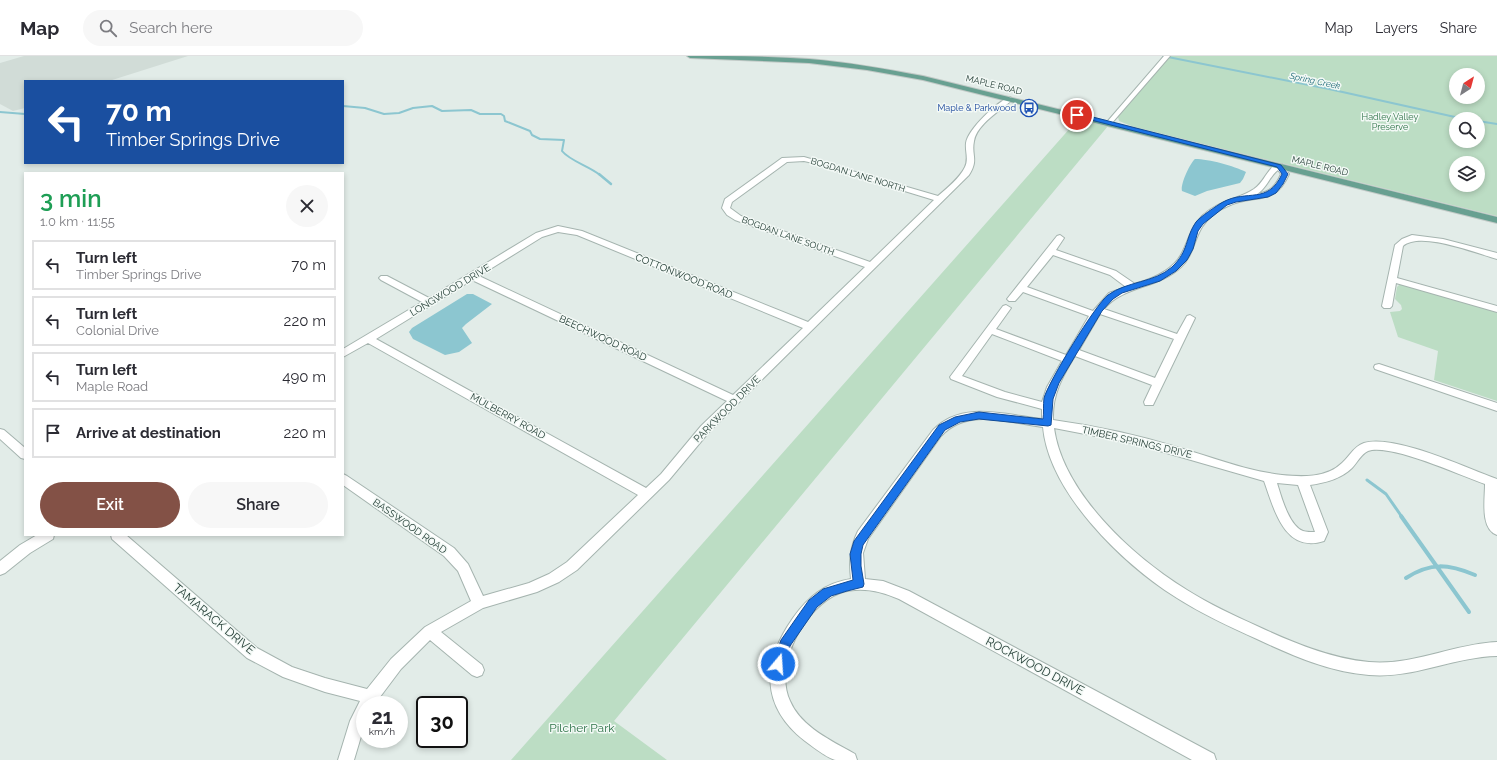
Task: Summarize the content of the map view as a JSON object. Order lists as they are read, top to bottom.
{
  "streets": {
    "main road": ["MAPLE ROAD"],
    "street": [
      "BOGDAN LANE NORTH",
      "BOGDAN LANE SOUTH",
      "COTTONWOOD ROAD",
      "LONGWOOD DRIVE",
      "BEECHWOOD ROAD",
      "PARKWOOD DRIVE",
      "MULBERRY ROAD",
      "TIMBER SPRINGS DRIVE",
      "BASSWOOD ROAD",
      "TAMARACK DRIVE",
      "ROCKWOOD DRIVE"
    ]
  },
  "crossings": [
    ["MAPLE ROAD", "PARKWOOD DRIVE"],
    ["BOGDAN LANE NORTH", "BOGDAN LANE SOUTH"],
    ["BOGDAN LANE NORTH", "PARKWOOD DRIVE"],
    ["BOGDAN LANE SOUTH", "PARKWOOD DRIVE"],
    ["COTTONWOOD ROAD", "LONGWOOD DRIVE"],
    ["COTTONWOOD ROAD", "PARKWOOD DRIVE"],
    ["LONGWOOD DRIVE", "BEECHWOOD ROAD"],
    ["LONGWOOD DRIVE", "MULBERRY ROAD"],
    ["BEECHWOOD ROAD", "PARKWOOD DRIVE"],
    ["PARKWOOD DRIVE", "MULBERRY ROAD"],
    ["PARKWOOD DRIVE", "BASSWOOD ROAD"],
    ["TIMBER SPRINGS DRIVE", "ROCKWOOD DRIVE"]
  ],
  "water": ["Spring Creek"],
  "parks": ["Hadley Valley Preserve", "Pilcher Park"],
  "places": {
    "bus stop": ["Maple & Parkwood"]
  },
  "north": "top right",
  "page": {
    "header": "Map",
    "search": "Search here",
    "nav": ["Map", "Layers", "Share"],
    "turn": ["70 m", "Timber Springs Drive"],
    "heading": ["3 min", "1.0 km · 11:55"],
    "list": [
      {
        "name": "Turn left",
        "note": "Timber Springs Drive",
        "value": "70 m"
      },
      {
        "name": "Turn left",
        "note": "Colonial Drive",
        "value": "220 m"
      },
      {
        "name": "Turn left",
        "note": "Maple Road",
        "value": "490 m"
      },
      {
        "name": "Arrive at destination",
        "value": "220 m"
      }
    ],
    "buttons": ["Exit", "Share"],
    "speed": "21 km/h",
    "limit": "30"
  }
}
